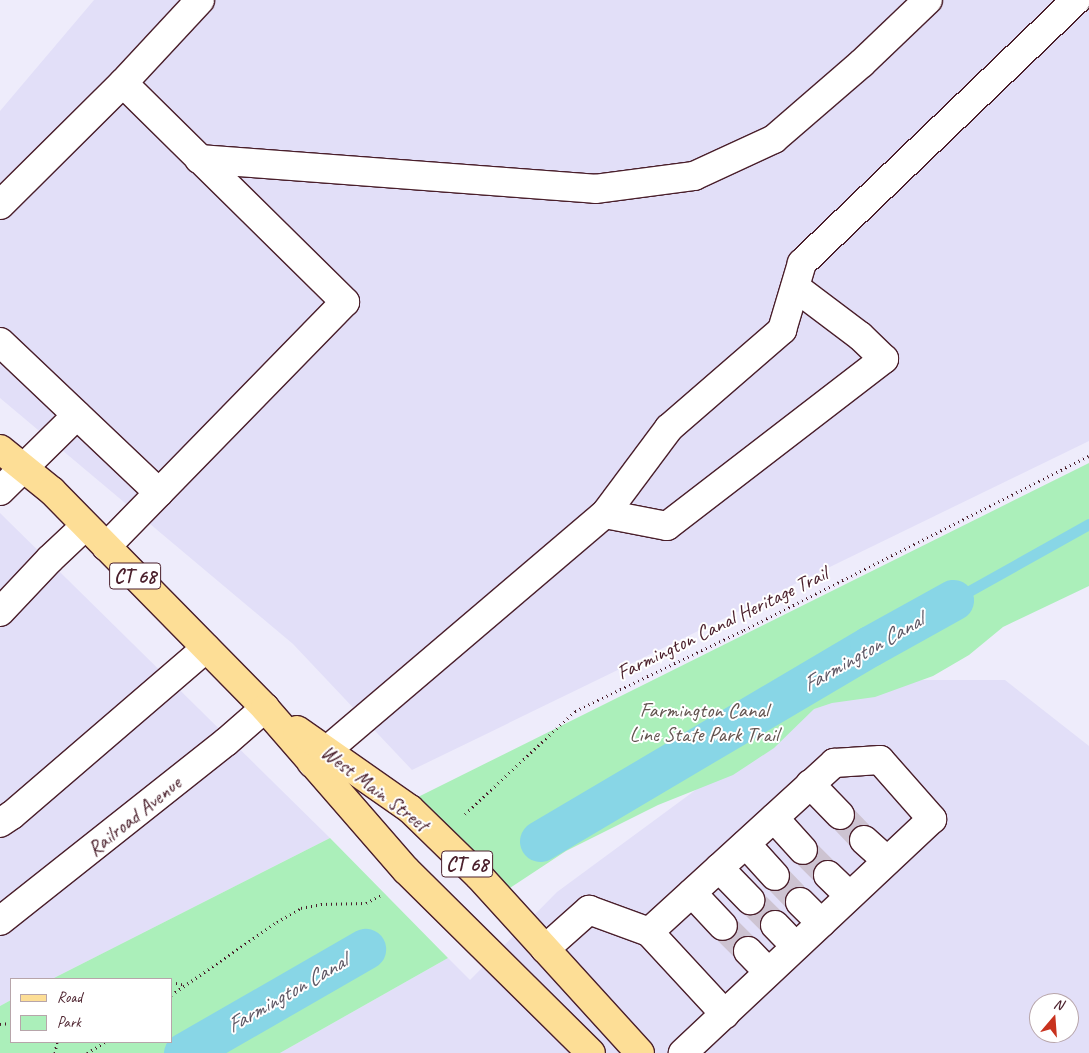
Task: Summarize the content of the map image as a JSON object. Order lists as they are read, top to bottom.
{
  "streets": {
    "main road": ["CT 68", "West Main Street"],
    "street": ["Railroad Avenue"],
    "path": ["Farmington Canal Heritage Trail"]
  },
  "crossings": [
    ["Farmington Canal Heritage Trail", "West Main Street"],
    ["West Main Street", "Railroad Avenue"]
  ],
  "water": ["Farmington Canal"],
  "parks": ["Farmington Canal Line State Park Trail"],
  "legend": ["Road", "Park"],
  "north": "top"
}
